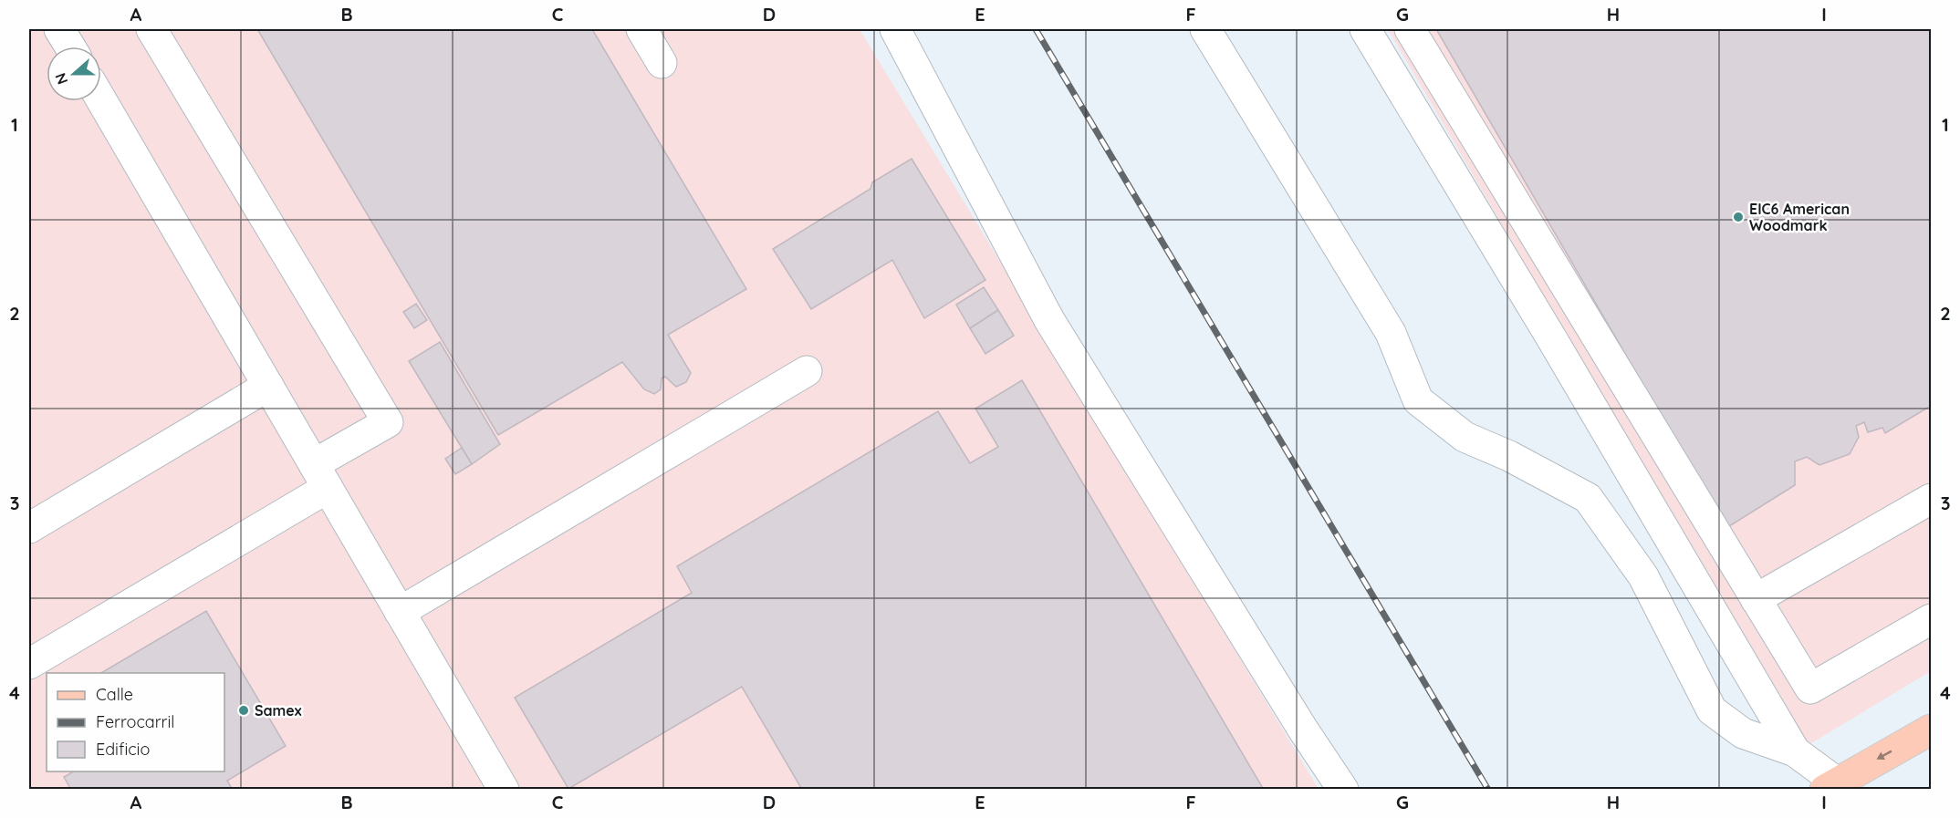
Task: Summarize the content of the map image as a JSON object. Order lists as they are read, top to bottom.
{
  "places": ["EIC6 American Woodmark", "Samex"],
  "legend": ["Calle", "Ferrocarril", "Edificio"],
  "north": "left",
  "grid": {
    "columns": [
      "A",
      "B",
      "C",
      "D",
      "E",
      "F",
      "G",
      "H",
      "I"
    ],
    "rows": [
      "1",
      "2",
      "3",
      "4"
    ]
  }
}
